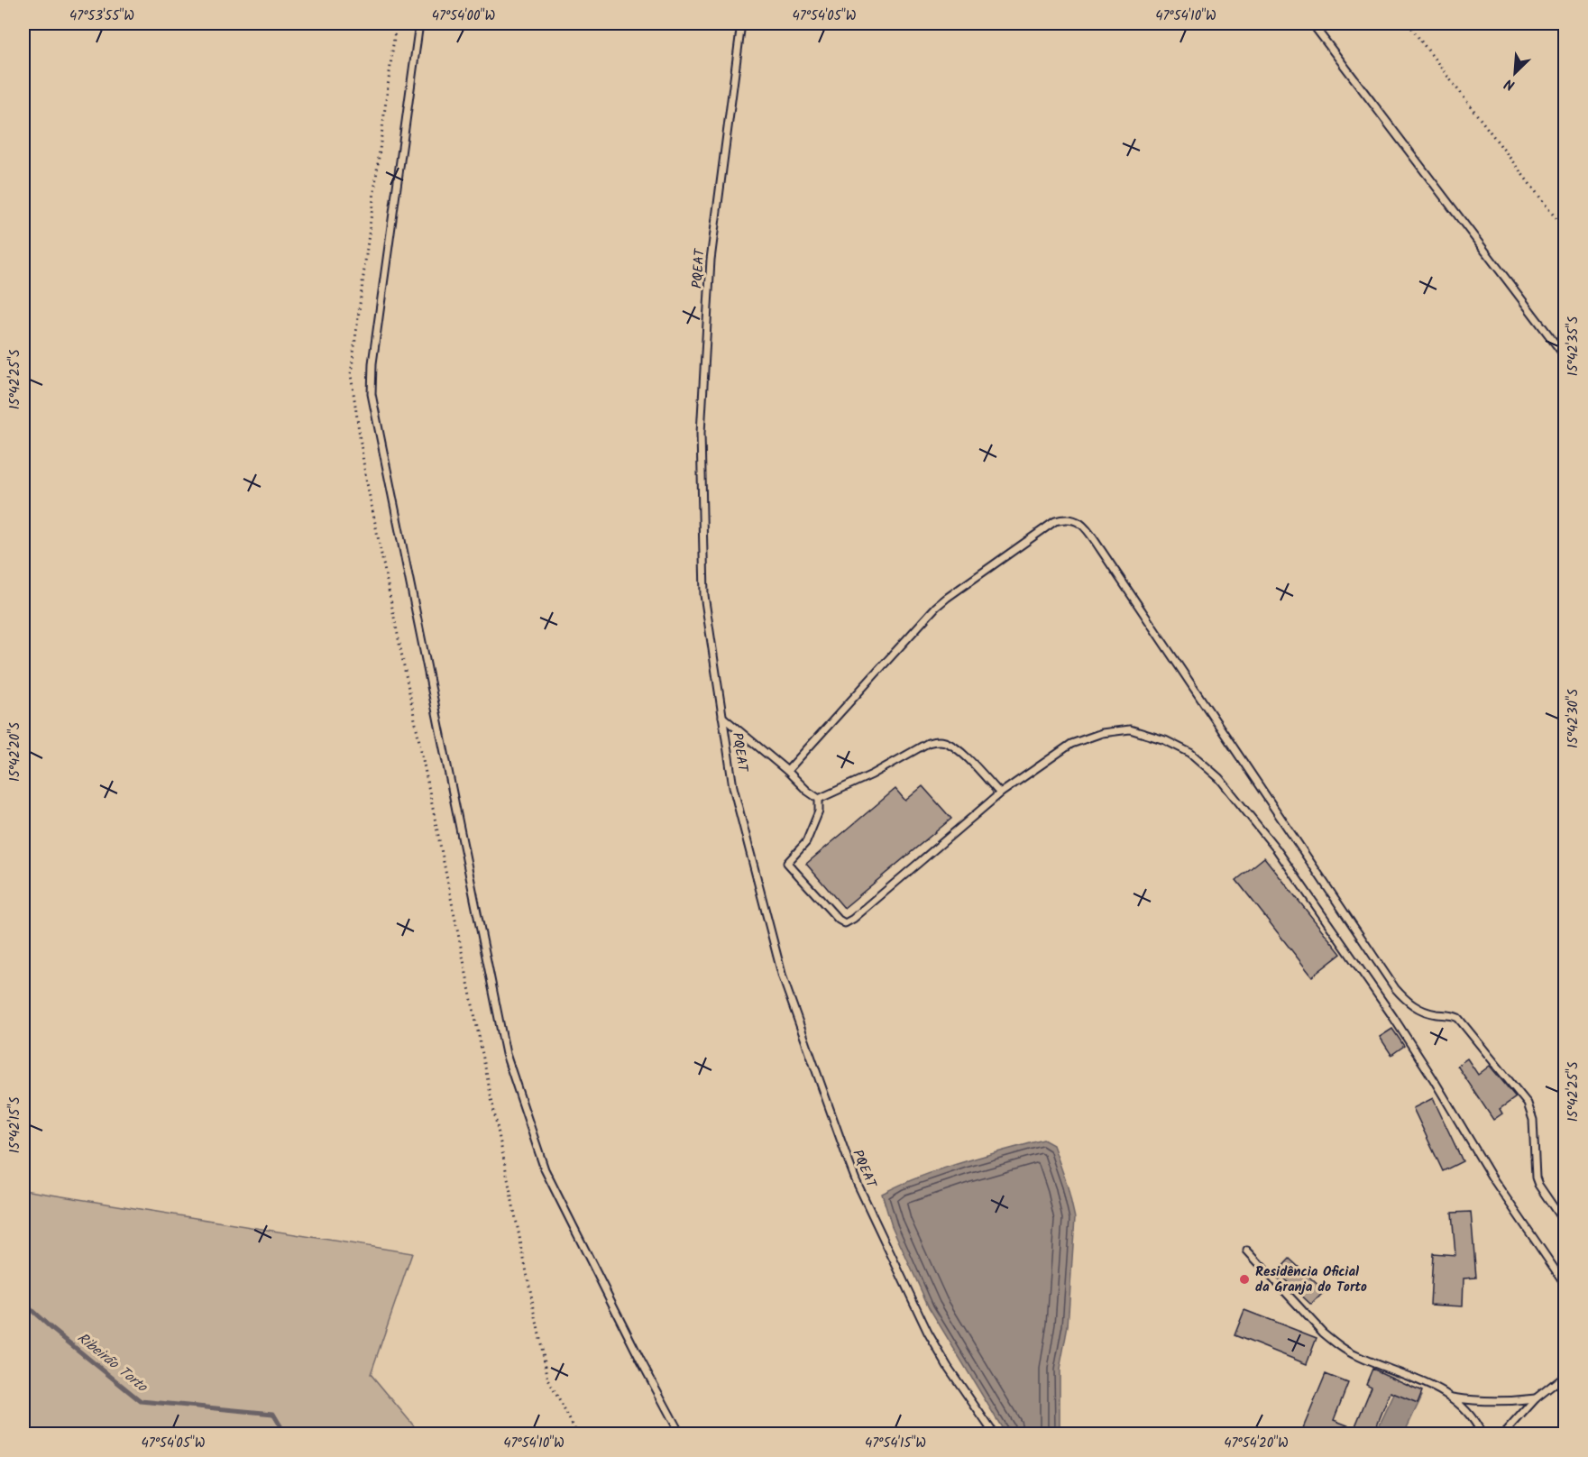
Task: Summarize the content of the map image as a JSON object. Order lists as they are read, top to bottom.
{
  "streets": {
    "lane": ["PQEAT"]
  },
  "water": ["Ribeirão Torto"],
  "places": ["Residência Oficial da Granja do Torto"],
  "north": "bottom left",
  "coordinates": [
    "47°53'55\"W",
    "47°54'00\"W",
    "47°54'05\"W",
    "47°54'10\"W",
    "15°42'35\"S",
    "15°42'25\"S",
    "15°42'30\"S",
    "15°42'20\"S",
    "15°42'15\"S",
    "47°54'15\"W",
    "47°54'20\"W"
  ]
}
